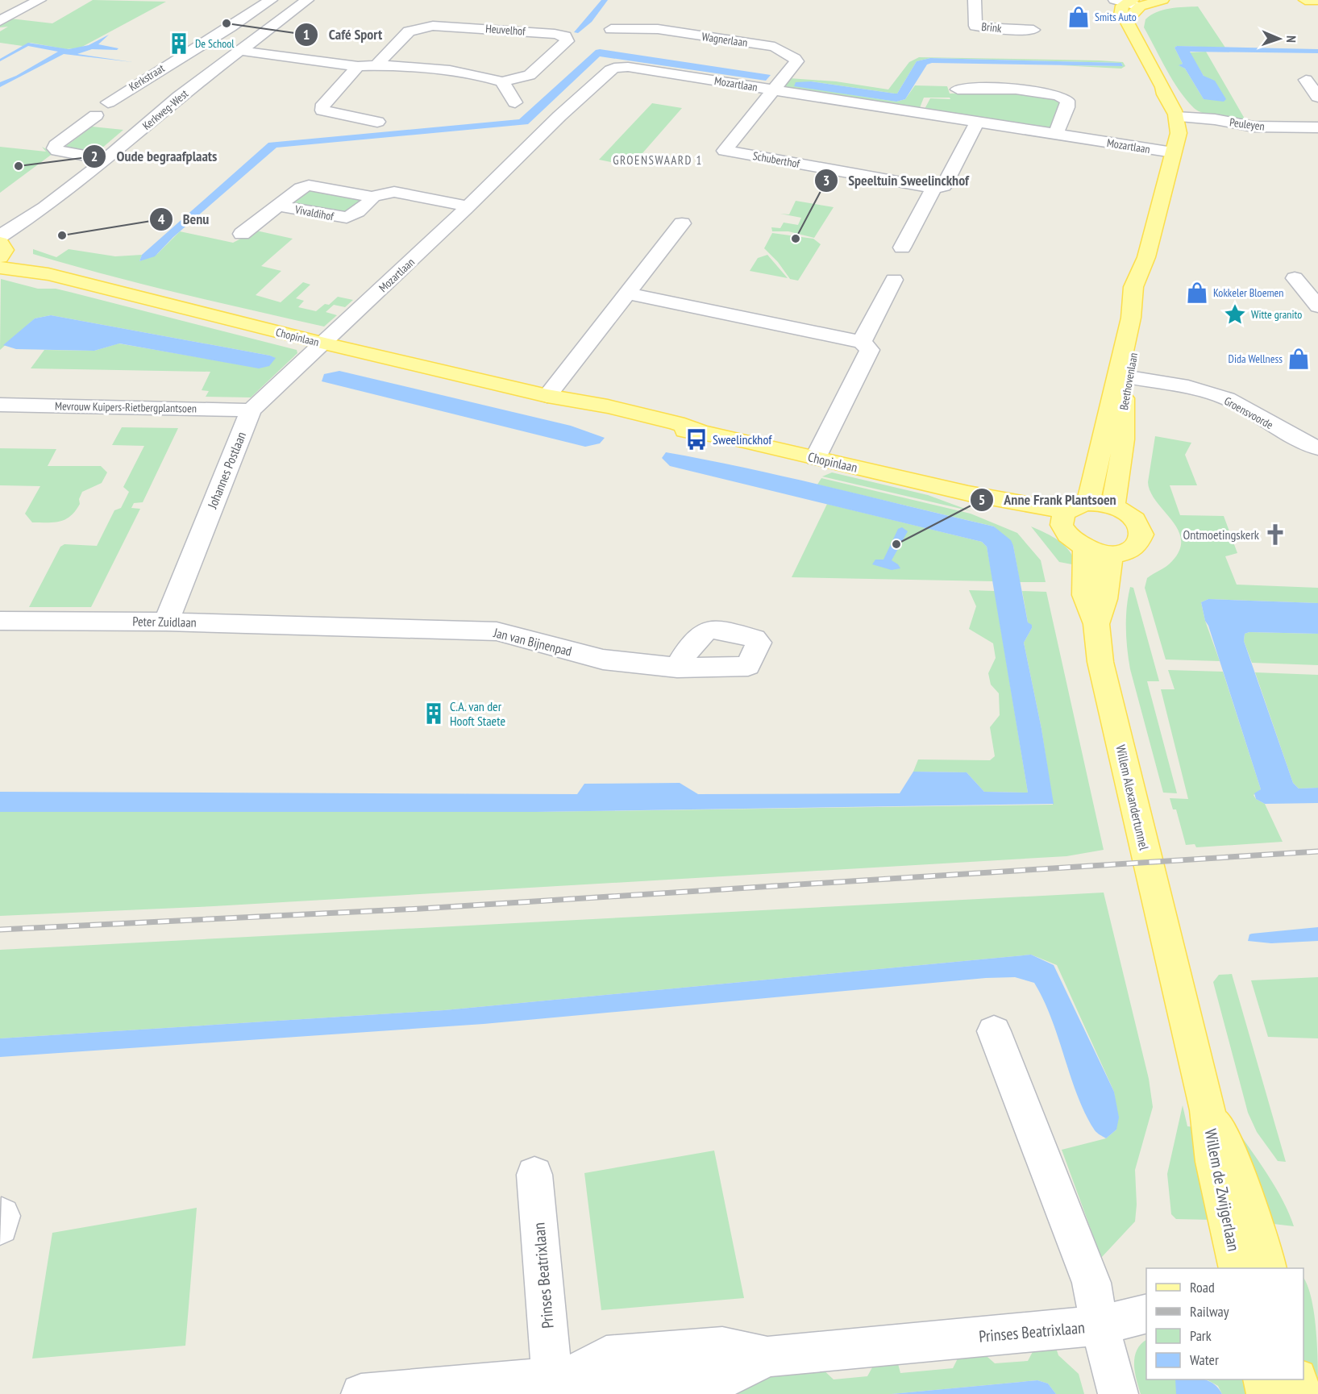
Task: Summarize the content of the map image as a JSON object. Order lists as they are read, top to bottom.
{
  "streets": {
    "main road": [
      "Chopinlaan",
      "Beethovenlaan",
      "Willem Alexandertunnel",
      "Willem de Zwijgerlaan"
    ],
    "street": [
      "Brink",
      "Heuvelhof",
      "Wagnerlaan",
      "Kerkstraat",
      "Mozartlaan",
      "Kerkweg-West",
      "Peuleyen",
      "Schuberthof",
      "Vivaldihof",
      "Mevrouw Kuipers-Rietbergplantsoen",
      "Groensvoorde",
      "Johannes Postlaan",
      "Peter Zuidlaan",
      "Jan van Bijnenpad",
      "Prinses Beatrixlaan"
    ]
  },
  "crossings": [
    ["Heuvelhof", "Kerkweg-West"],
    ["Wagnerlaan", "Mozartlaan"],
    ["Wagnerlaan", "Schuberthof"],
    ["Mozartlaan", "Schuberthof"],
    ["Mozartlaan", "Chopinlaan"],
    ["Mozartlaan", "Beethovenlaan"],
    ["Mozartlaan", "Johannes Postlaan"],
    ["Peuleyen", "Beethovenlaan"],
    ["Chopinlaan", "Beethovenlaan"],
    ["Chopinlaan", "Johannes Postlaan"],
    ["Chopinlaan", "Willem Alexandertunnel"],
    ["Beethovenlaan", "Groensvoorde"],
    ["Beethovenlaan", "Willem Alexandertunnel"],
    ["Mevrouw Kuipers-Rietbergplantsoen", "Johannes Postlaan"],
    ["Johannes Postlaan", "Peter Zuidlaan"],
    ["Peter Zuidlaan", "Jan van Bijnenpad"],
    ["Willem Alexandertunnel", "Willem de Zwijgerlaan"]
  ],
  "districts": ["GROENSWAARD 1"],
  "places": {
    "shop": ["Smits Auto", "Kokkeler Bloemen", "Dida Wellness"],
    "other": [
      "Café Sport",
      "Oude begraafplaats",
      "Benu",
      "Speeltuin Sweelinckhof",
      "Anne Frank Plantsoen"
    ],
    "building": ["De School", "C.A. van der Hooft Staete"],
    "place": ["Witte granito"],
    "bus stop": ["Sweelinckhof"],
    "church": ["Ontmoetingskerk"]
  },
  "legend": [
    "Road",
    "Railway",
    "Park",
    "Water"
  ],
  "north": "right"
}
